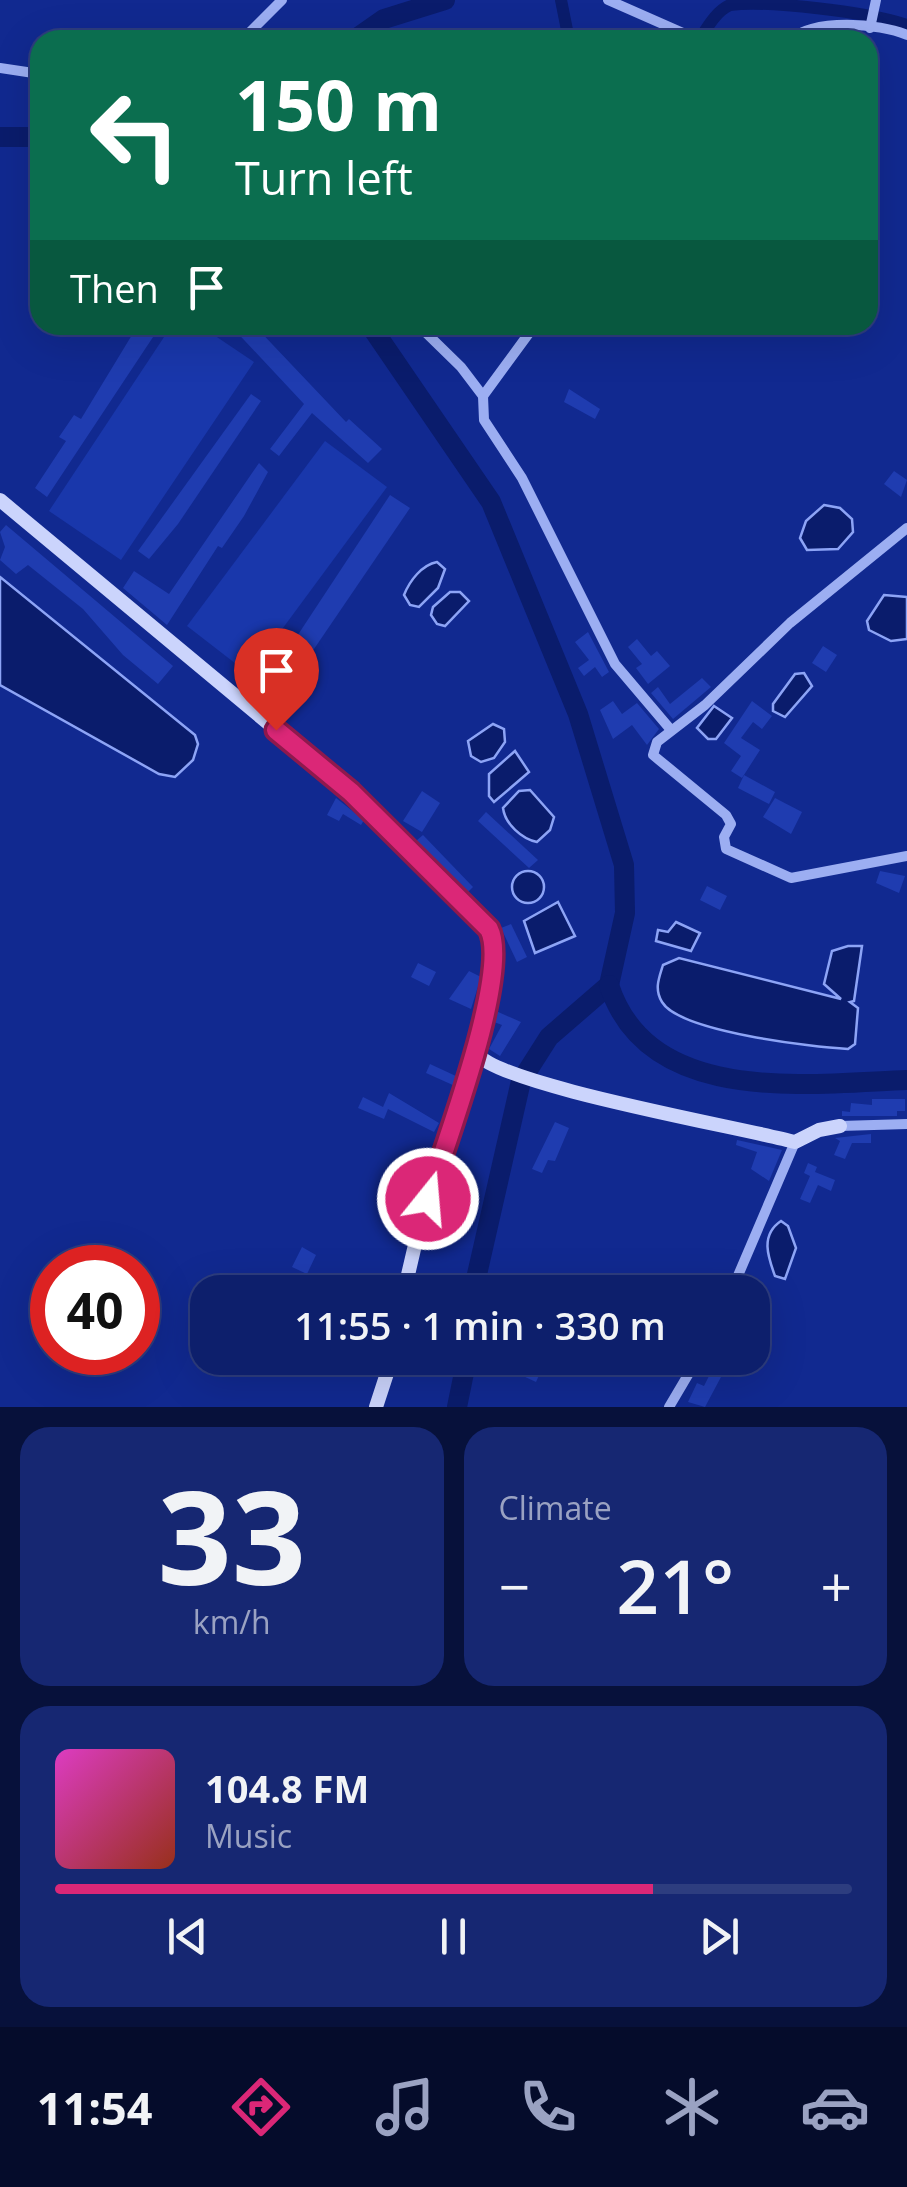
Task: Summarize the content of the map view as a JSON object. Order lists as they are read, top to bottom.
{
  "page": {
    "turn": ["150 m", "Turn left"],
    "then": "Then",
    "limit": "40",
    "trip": "11:55 · 1 min · 330 m",
    "tile": [
      ["33", "km/h"],
      "Climate"
    ],
    "heat": ["−", "21°", "+"],
    "song": ["104.8 FM", "Music"],
    "tabs": "11:54"
  }
}
